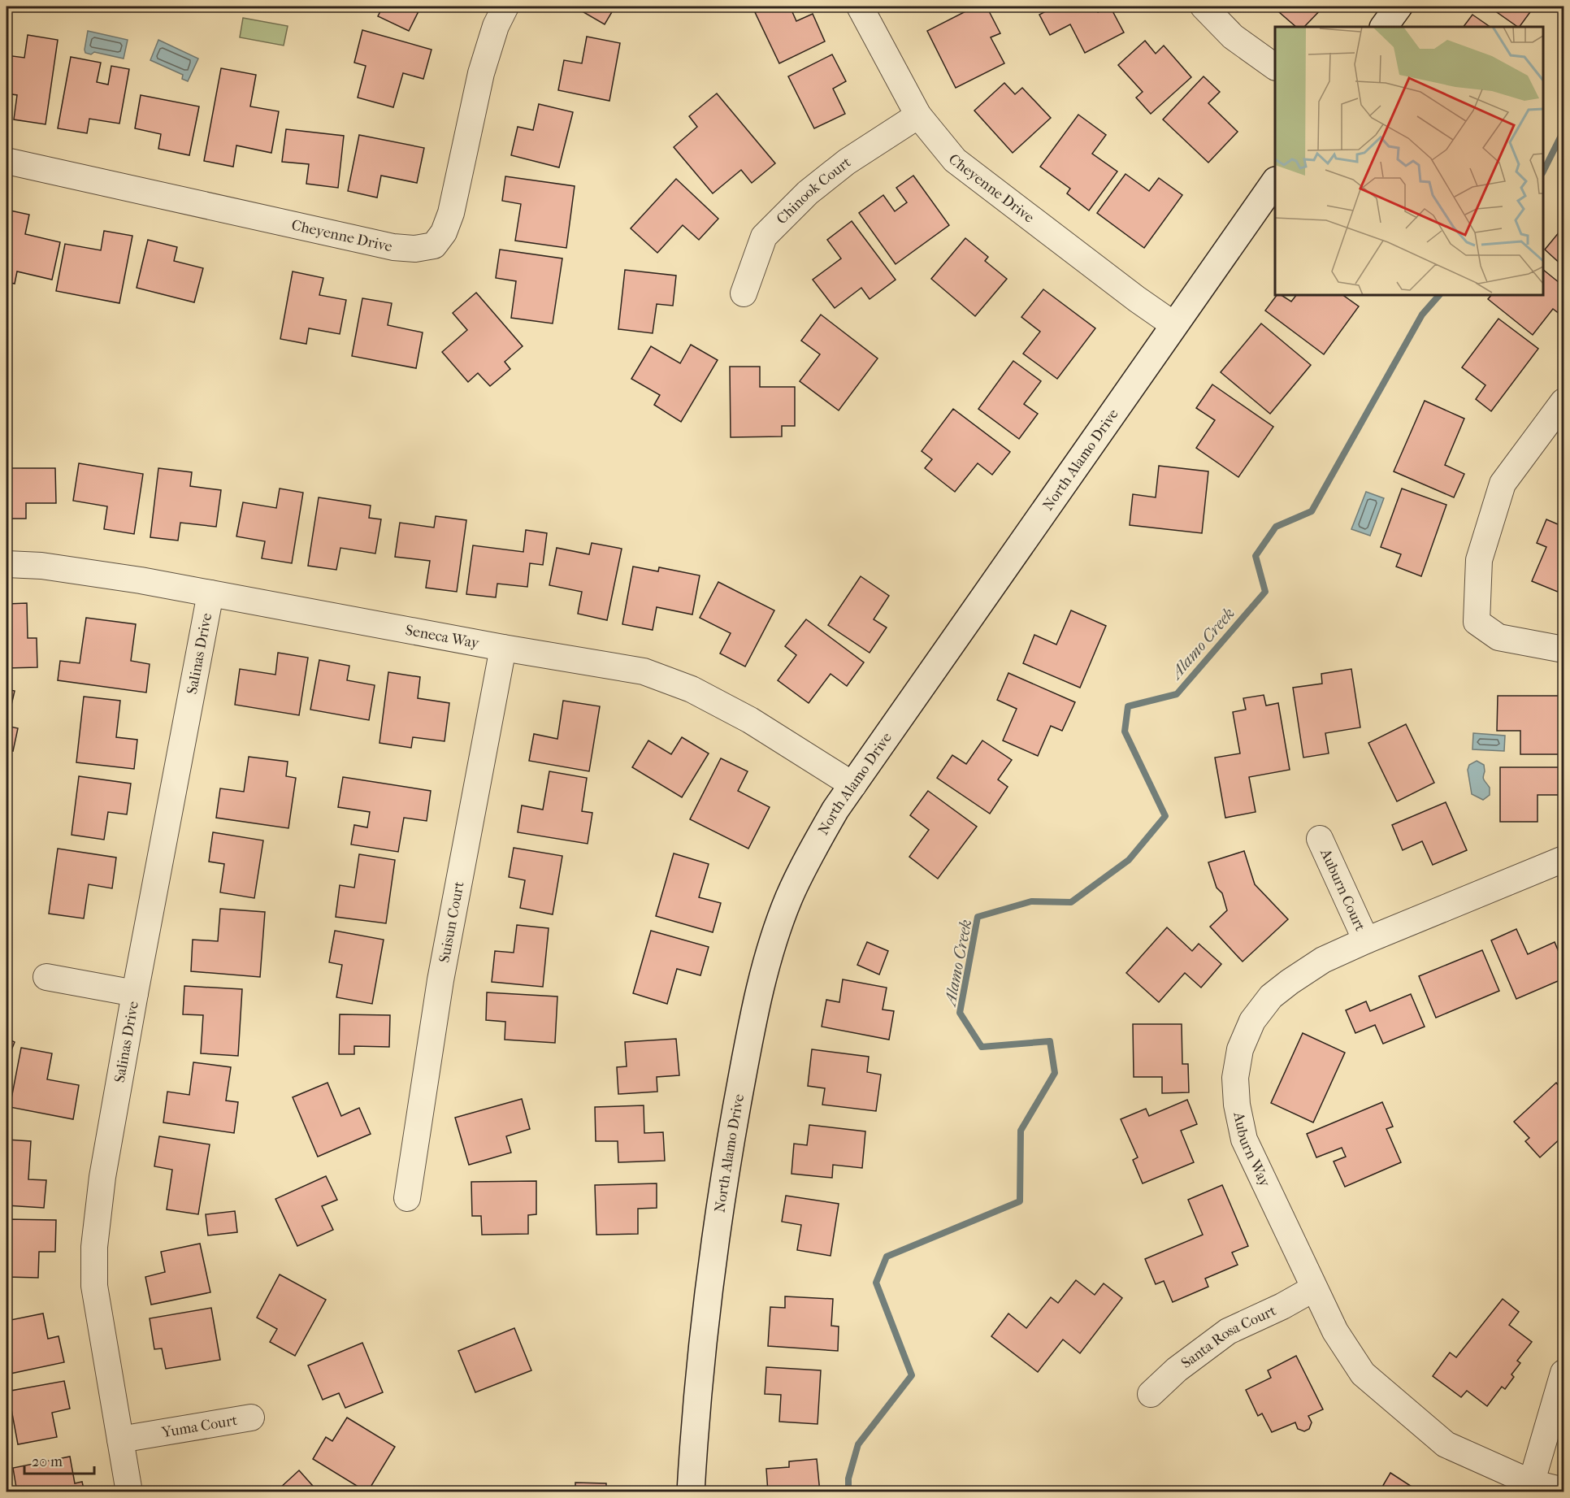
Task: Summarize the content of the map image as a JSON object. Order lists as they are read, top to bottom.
{
  "streets": {
    "street": [
      "Cheyenne Drive",
      "Chinook Court",
      "North Alamo Drive",
      "Seneca Way",
      "Salinas Drive",
      "Auburn Court",
      "Suisun Court",
      "Auburn Way",
      "Santa Rosa Court",
      "Yuma Court"
    ]
  },
  "crossings": [
    ["Cheyenne Drive", "Chinook Court"],
    ["Cheyenne Drive", "North Alamo Drive"],
    ["North Alamo Drive", "Seneca Way"],
    ["Seneca Way", "Salinas Drive"],
    ["Seneca Way", "Suisun Court"],
    ["Salinas Drive", "Yuma Court"],
    ["Auburn Court", "Auburn Way"],
    ["Auburn Way", "Santa Rosa Court"]
  ],
  "water": ["Alamo Creek"],
  "scale_bar": "20 m"
}
